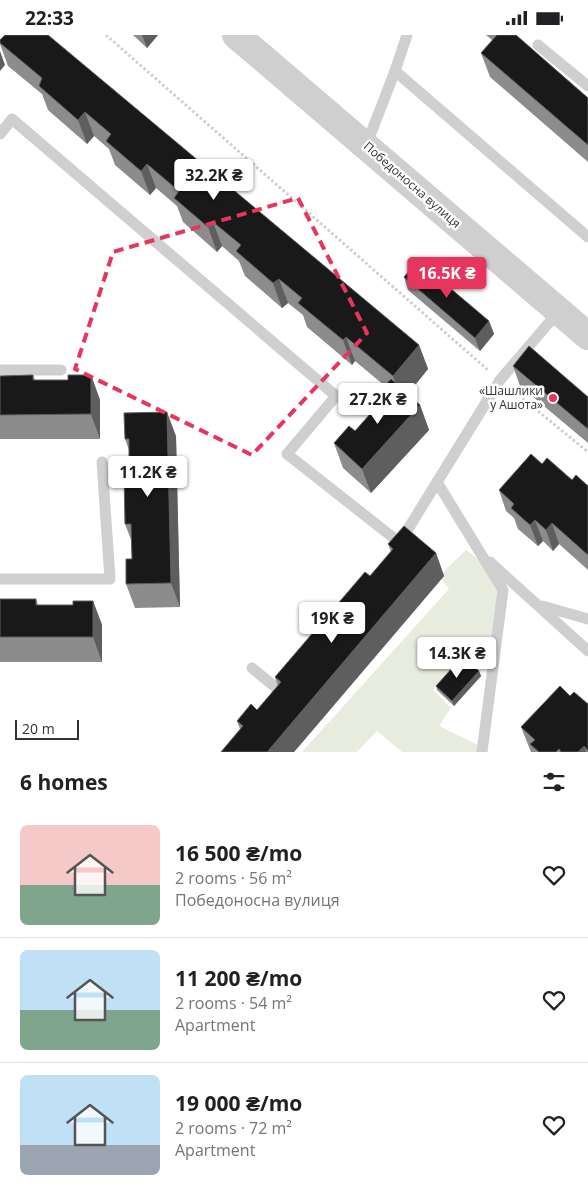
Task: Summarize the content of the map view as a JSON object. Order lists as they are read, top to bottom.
{
  "streets": {
    "street": ["Победоносна вулиця"]
  },
  "places": ["«Шашлики у Ашота»"],
  "scale_bar": "20 m",
  "page": {
    "status": "22:33",
    "price": [
      "32.2K ₴",
      "16.5K ₴",
      "27.2K ₴",
      "11.2K ₴",
      "19K ₴",
      "14.3K ₴"
    ],
    "scale": "20 m",
    "heading": "6 homes",
    "list": [
      {
        "name": "16 500 ₴/mo",
        "note": "2 rooms · 56 m² · Победоносна вулиця"
      },
      {
        "name": "11 200 ₴/mo",
        "note": "2 rooms · 54 m² · Apartment"
      },
      {
        "name": "19 000 ₴/mo",
        "note": "2 rooms · 72 m² · Apartment"
      }
    ]
  }
}
